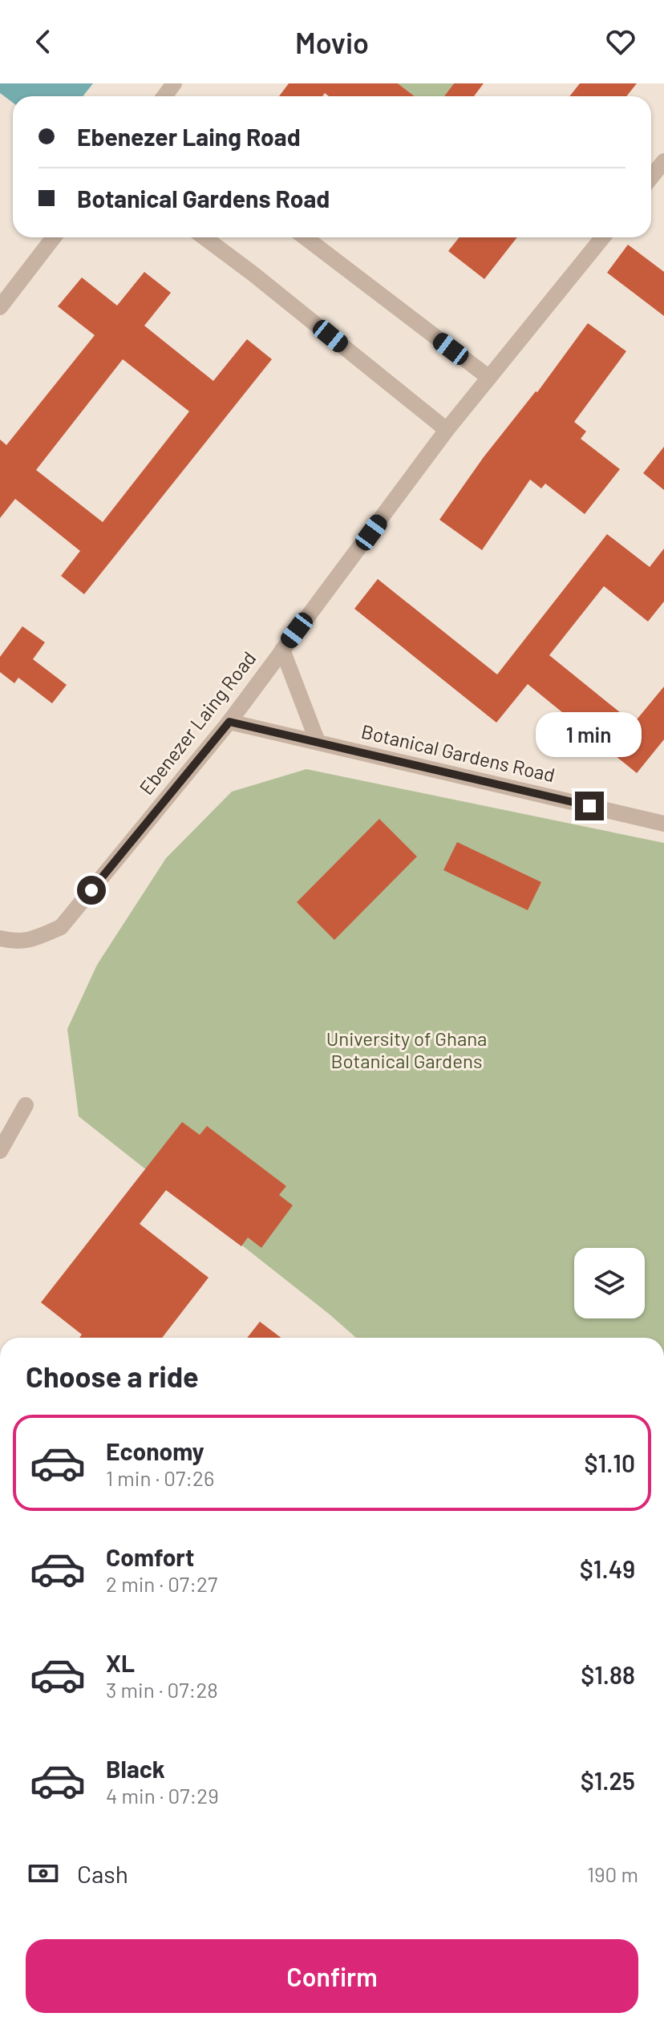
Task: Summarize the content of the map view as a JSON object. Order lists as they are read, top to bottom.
{
  "streets": {
    "street": ["Ebenezer Laing Road", "Botanical Gardens Road"]
  },
  "crossings": [
    ["Ebenezer Laing Road", "Botanical Gardens Road"]
  ],
  "parks": ["University of Ghana Botanical Gardens"],
  "page": {
    "header": "Movio",
    "banner": ["Ebenezer Laing Road", "Botanical Gardens Road"],
    "bubble": "1 min",
    "heading": "Choose a ride",
    "list": [
      {
        "name": "Economy",
        "note": "1 min · 07:26",
        "value": "$1.10"
      },
      {
        "name": "Comfort",
        "note": "2 min · 07:27",
        "value": "$1.49"
      },
      {
        "name": "XL",
        "note": "3 min · 07:28",
        "value": "$1.88"
      },
      {
        "name": "Black",
        "note": "4 min · 07:29",
        "value": "$1.25"
      }
    ],
    "pay": ["Cash", "190 m"],
    "buttons": "Confirm"
  }
}
